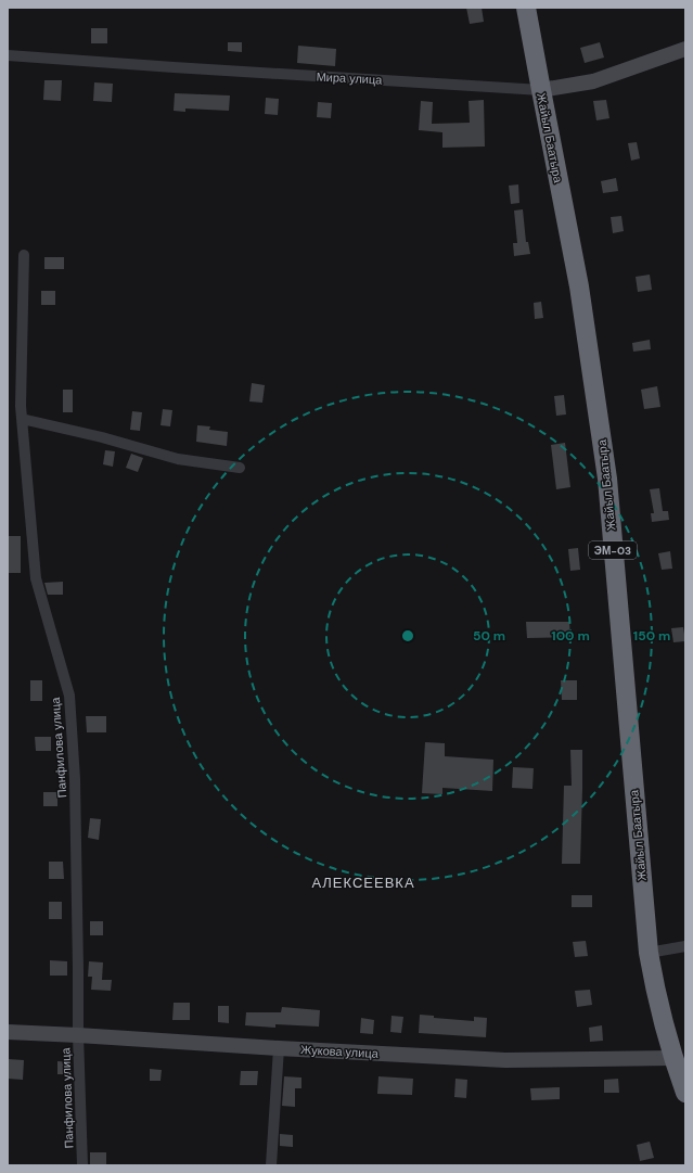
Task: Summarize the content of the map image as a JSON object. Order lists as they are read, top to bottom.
{
  "streets": {
    "highway": ["Жайыл Баатыра", "ЭМ-03"],
    "street": ["Мира улица", "Панфилова улица", "Жукова улица"]
  },
  "crossings": [
    ["Мира улица", "Жайыл Баатыра"],
    ["Жайыл Баатыра", "Жукова улица"],
    ["Панфилова улица", "Жукова улица"]
  ],
  "districts": ["АЛЕКСЕЕВКА"],
  "rings": ["50 m", "100 m", "150 m"]
}
